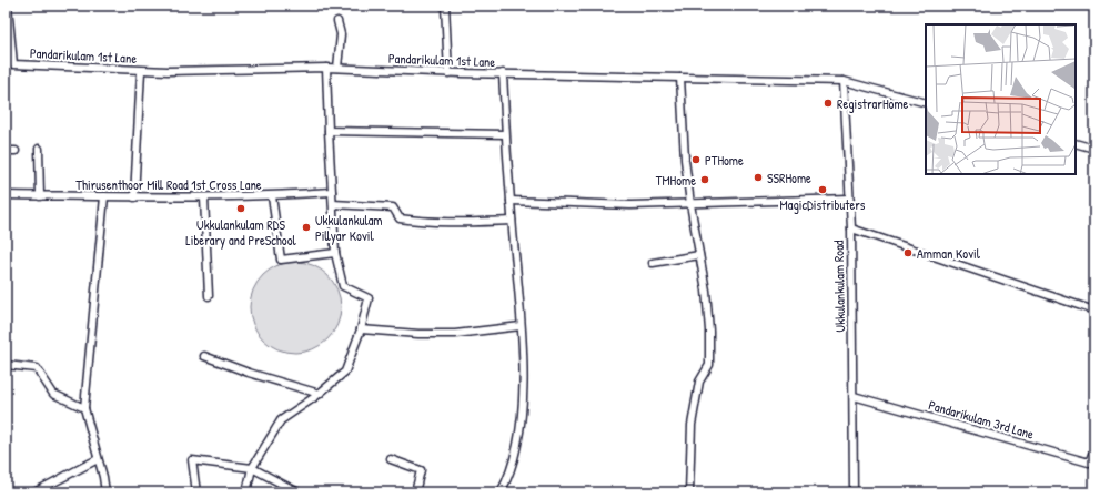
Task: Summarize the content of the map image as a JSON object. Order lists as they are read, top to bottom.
{
  "streets": {
    "street": [
      "Pandarikulam 1st Lane",
      "Thirusenthoor Mill Road 1st Cross Lane",
      "Ukkulankulam Road",
      "Pandarikulam 3rd Lane"
    ]
  },
  "crossings": [
    ["Pandarikulam 1st Lane", "Ukkulankulam Road"],
    ["Ukkulankulam Road", "Pandarikulam 3rd Lane"]
  ],
  "places": [
    "RegistrarHome",
    "PTHome",
    "SSRHome",
    "TMHome",
    "MagicDistributers",
    "Ukkulankulam RDS Liberary and PreSchool",
    "Ukkulankulam Pillyar Kovil",
    "Amman Kovil"
  ]
}
